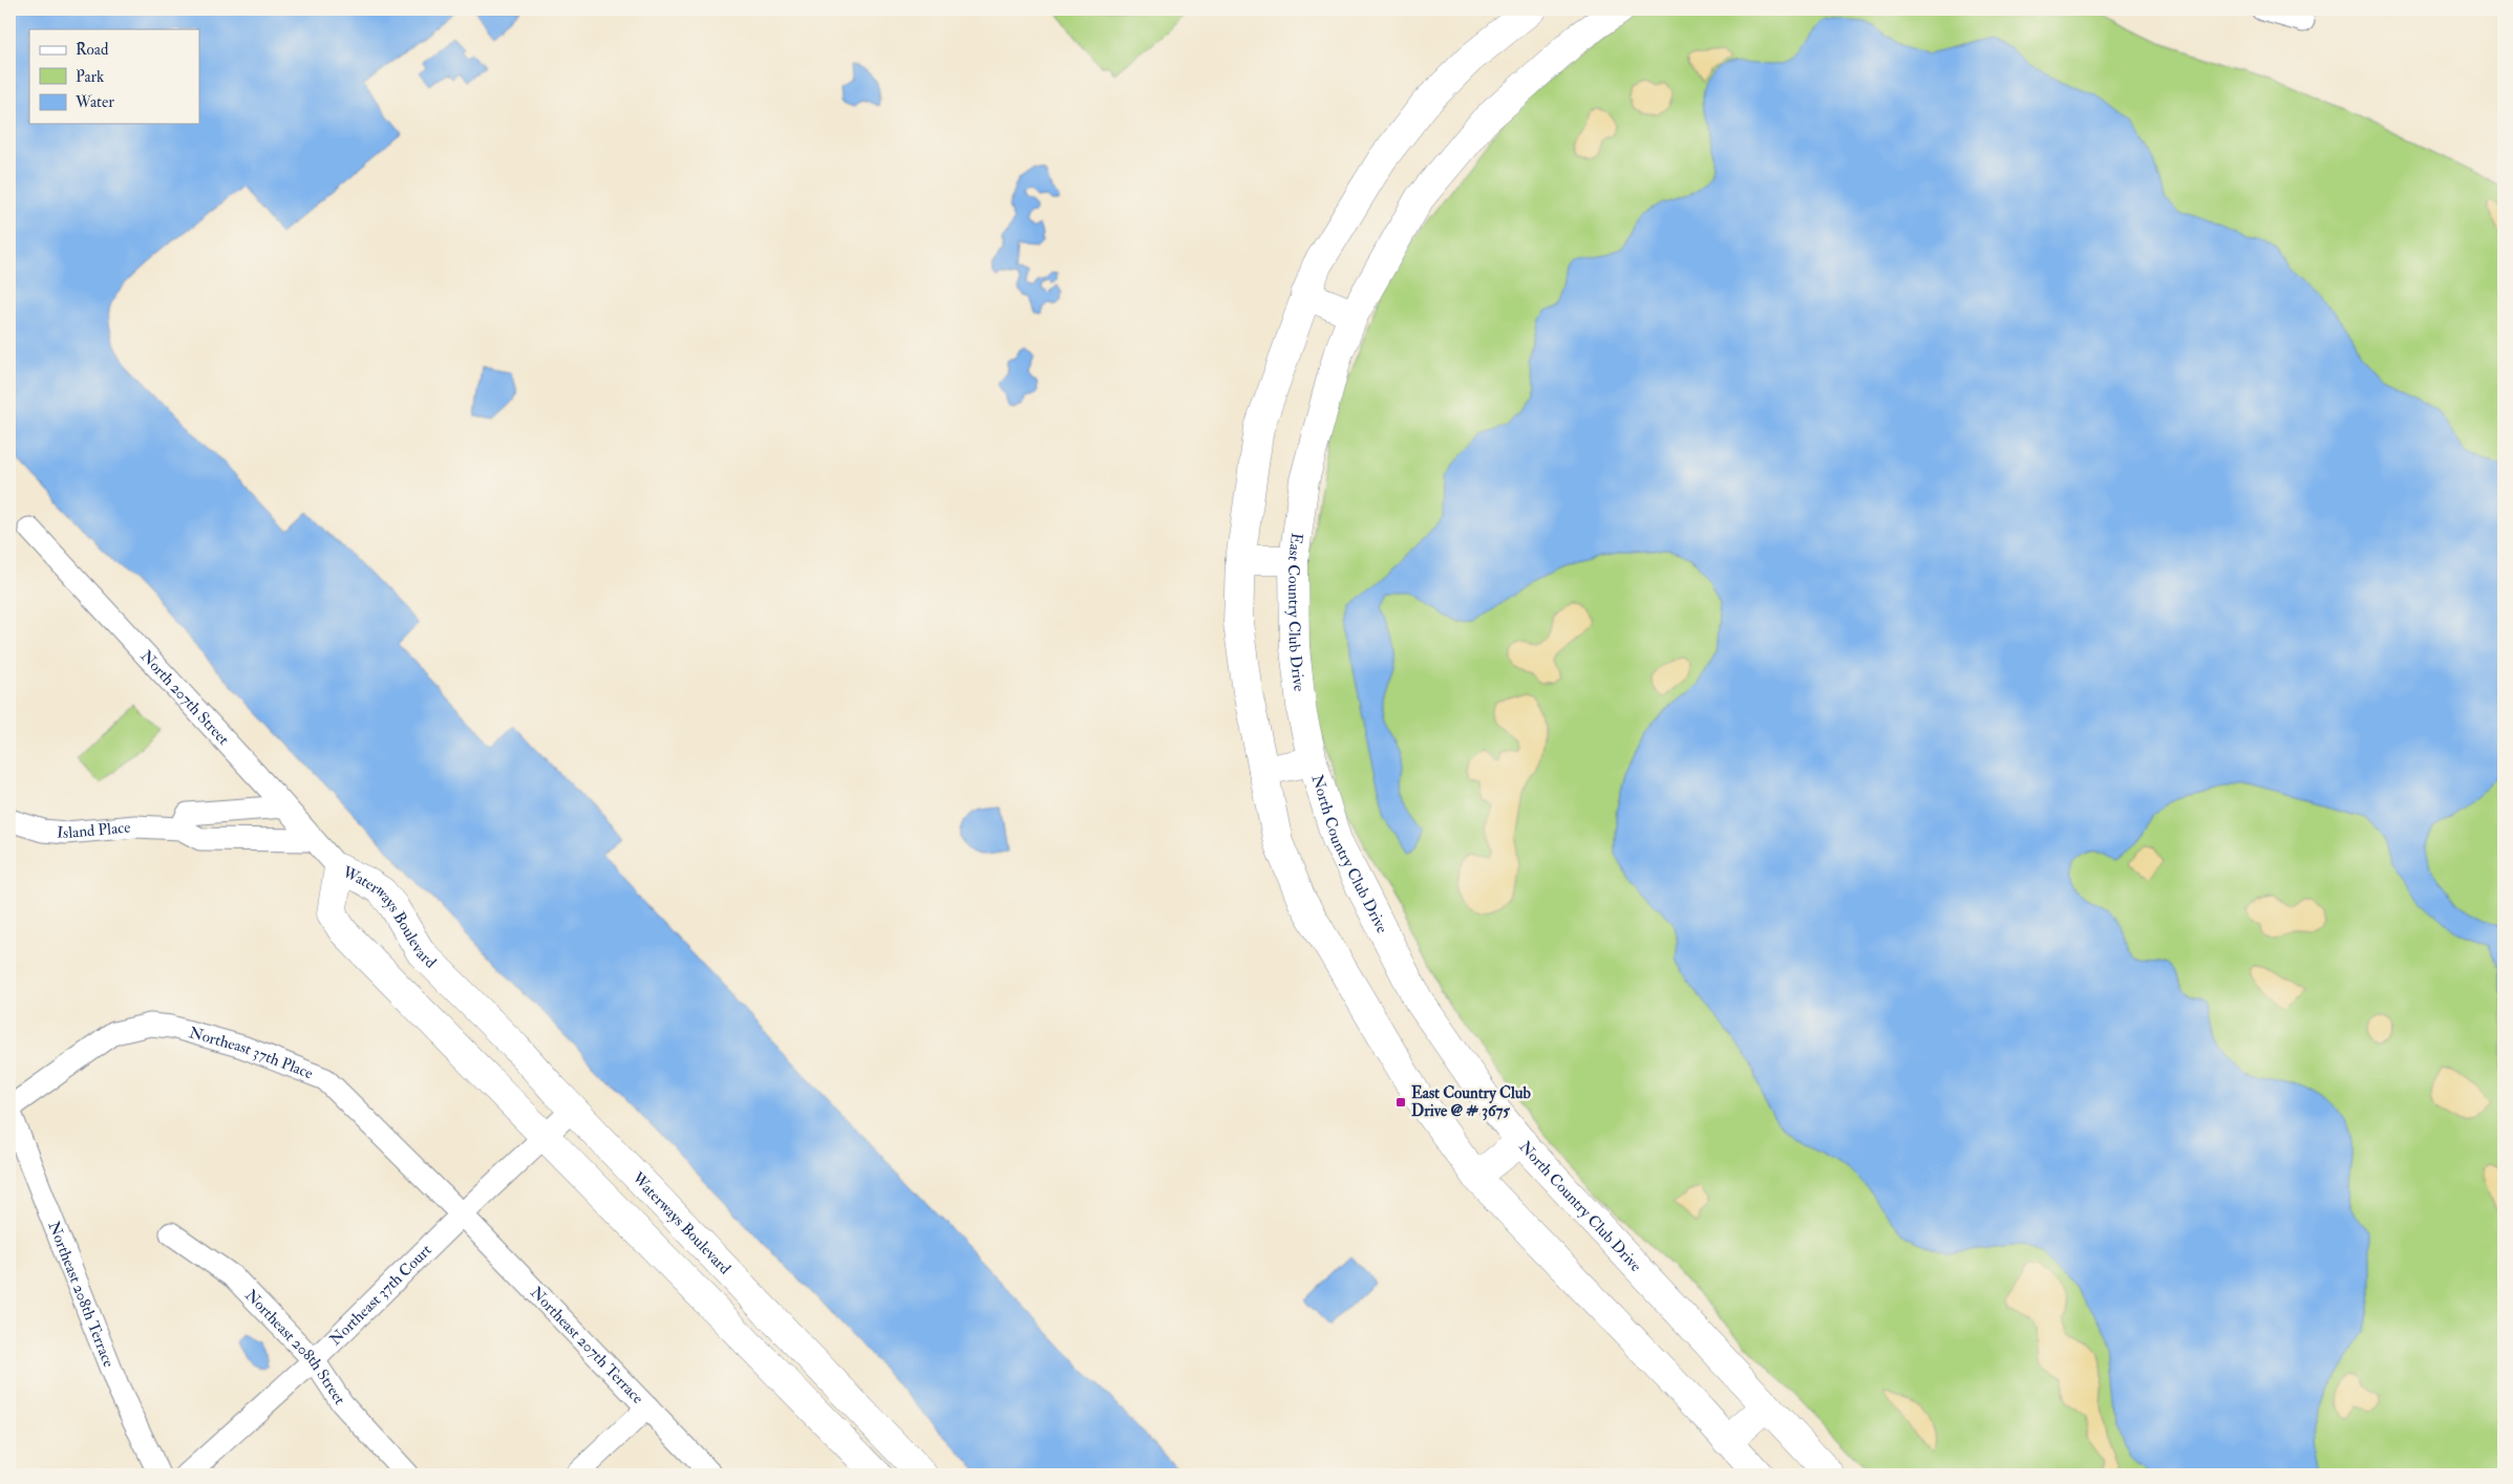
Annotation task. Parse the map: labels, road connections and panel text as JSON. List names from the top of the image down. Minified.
{"streets":{"street":["East Country Club Drive","North 207th Street","Island Place","North Country Club Drive","Waterways Boulevard","Northeast 37th Place","Northeast 208th Terrace","Northeast 37th Court","Northeast 207th Terrace","Northeast 208th Street"]},"crossings":[["East Country Club Drive","North Country Club Drive"],["North 207th Street","Island Place"],["North 207th Street","Waterways Boulevard"],["Waterways Boulevard","Northeast 37th Court"],["Northeast 37th Place","Northeast 208th Terrace"],["Northeast 37th Place","Northeast 37th Court"],["Northeast 37th Place","Northeast 207th Terrace"],["Northeast 37th Court","Northeast 207th Terrace"],["Northeast 37th Court","Northeast 208th Street"]],"places":{"transit":["East Country Club Drive @ # 3675"]},"legend":["Road","Park","Water"]}
